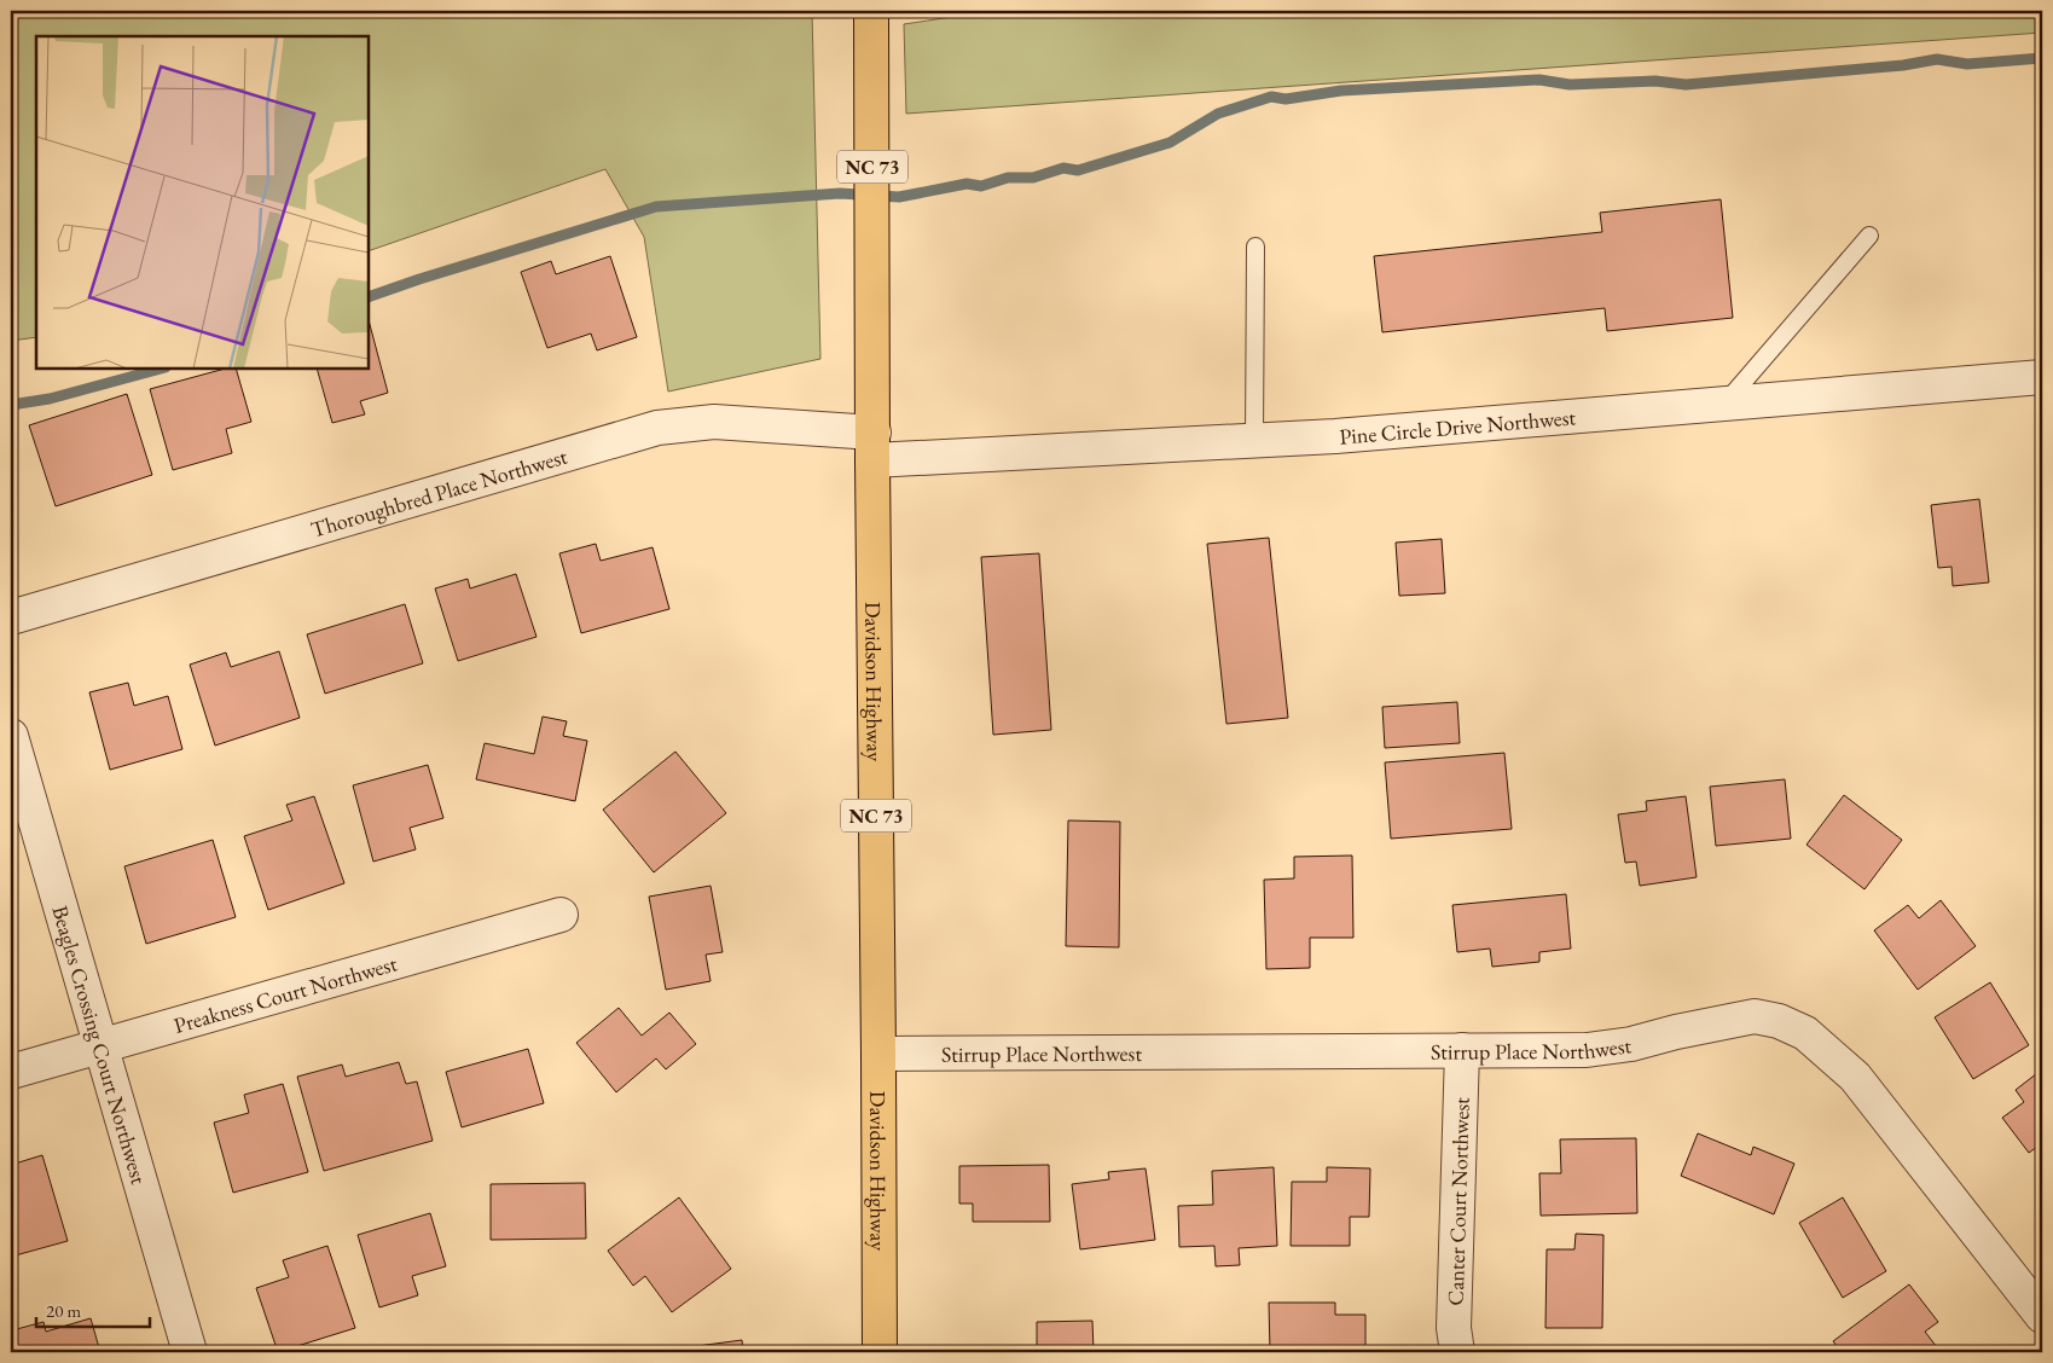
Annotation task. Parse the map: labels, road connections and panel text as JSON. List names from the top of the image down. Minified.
{"streets":{"main road":["NC 73","Davidson Highway"],"street":["Pine Circle Drive Northwest","Thoroughbred Place Northwest","Preakness Court Northwest","Beagles Crossing Court Northwest","Stirrup Place Northwest","Canter Court Northwest"]},"crossings":[["Pine Circle Drive Northwest","Thoroughbred Place Northwest"],["Pine Circle Drive Northwest","Davidson Highway"],["Thoroughbred Place Northwest","Davidson Highway"],["Davidson Highway","Stirrup Place Northwest"],["Preakness Court Northwest","Beagles Crossing Court Northwest"],["Stirrup Place Northwest","Canter Court Northwest"]],"scale_bar":"20 m"}
